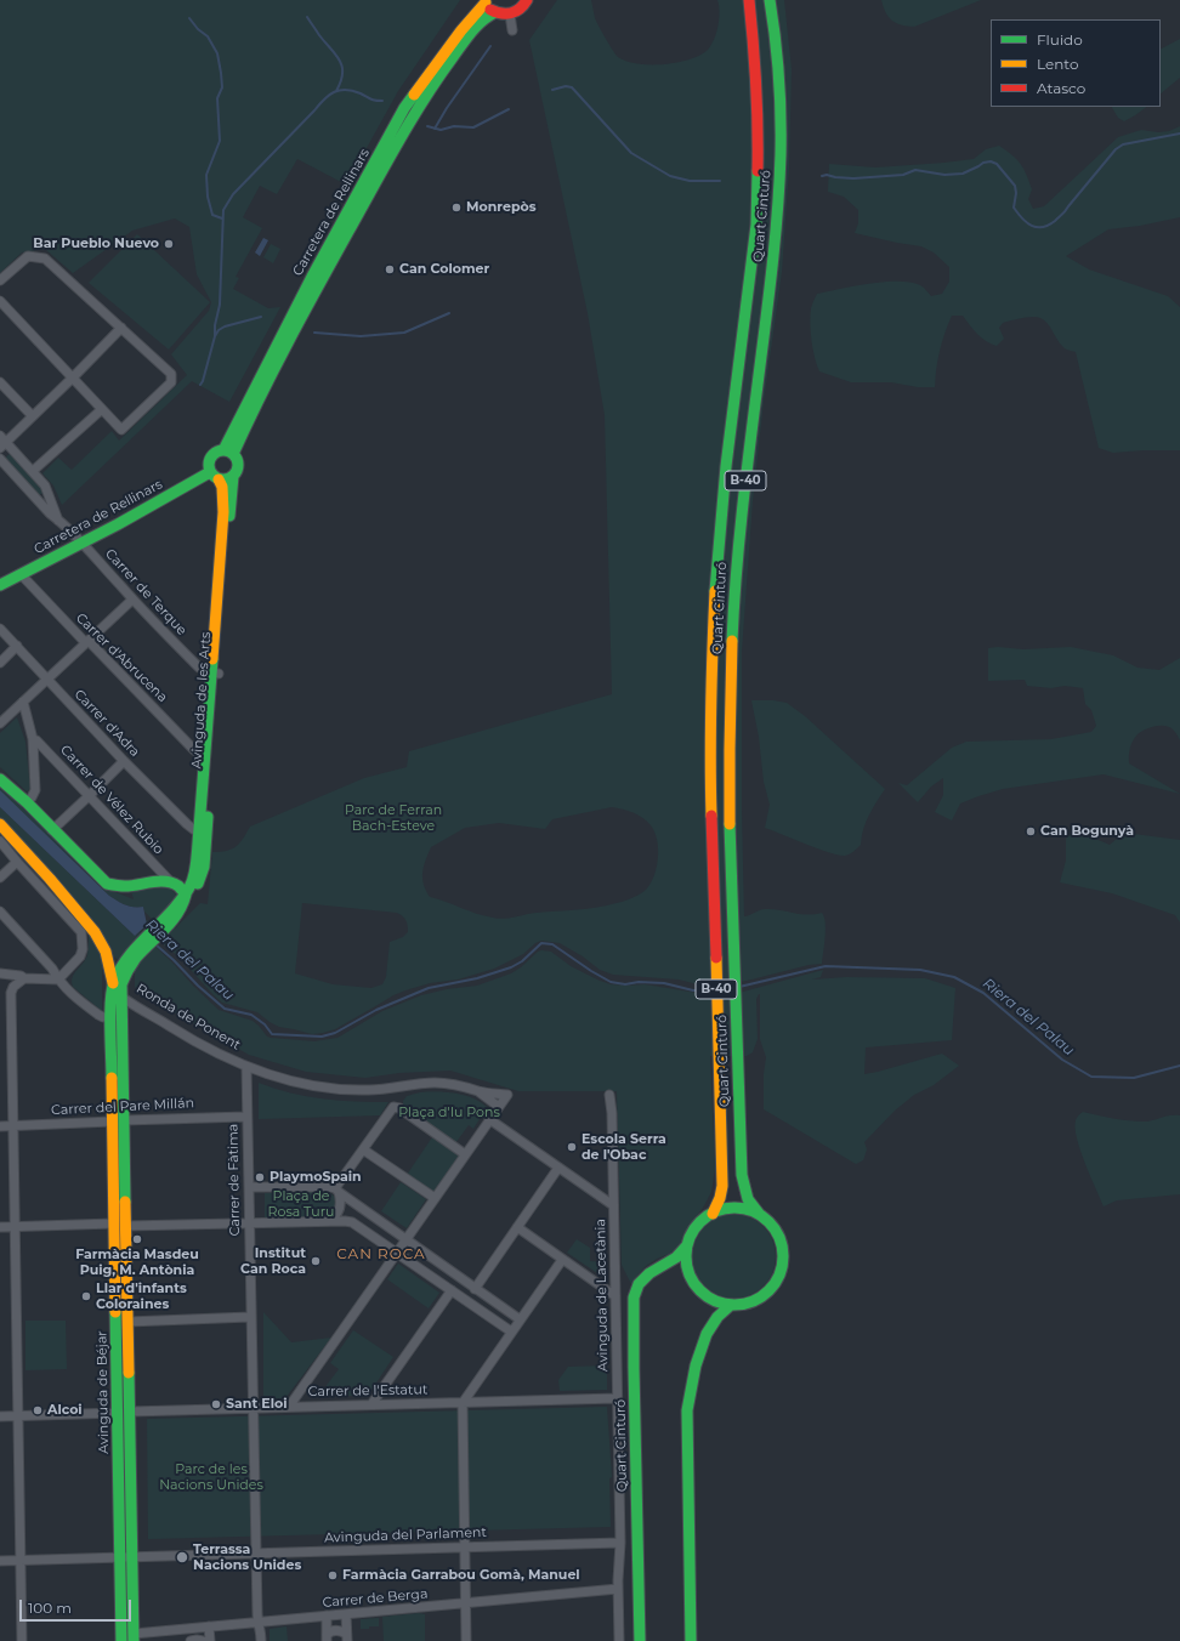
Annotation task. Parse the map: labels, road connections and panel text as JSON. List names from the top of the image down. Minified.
{"streets":{"main road":["Carretera de Rellinars","Quart Cinturó","B-40","Avinguda de les Arts","Ronda de Ponent","Avinguda de Béjar"],"street":["Carrer de Terque","Carrer d'Abrucena","Carrer d'Adra","Carrer de Vélez Rubio","Carrer del Pare Millán","Carrer de Fàtima","Avinguda de Lacetània","Carrer de l'Estatut","Avinguda del Parlament","Carrer de Berga"]},"crossings":[["Carretera de Rellinars","Carrer de Terque"],["Carretera de Rellinars","Carrer d'Abrucena"],["Carretera de Rellinars","Avinguda de les Arts"],["Carrer de Terque","Avinguda de les Arts"],["Carrer d'Abrucena","Avinguda de les Arts"],["Avinguda de les Arts","Carrer d'Adra"],["Avinguda de les Arts","Carrer de Vélez Rubio"],["Ronda de Ponent","Carrer de Fàtima"],["Ronda de Ponent","Avinguda de Béjar"],["Carrer del Pare Millán","Carrer de Fàtima"],["Carrer del Pare Millán","Avinguda de Béjar"],["Carrer de Fàtima","Carrer de l'Estatut"],["Carrer de Fàtima","Avinguda del Parlament"],["Carrer de Fàtima","Carrer de Berga"],["Avinguda de Lacetània","Carrer de l'Estatut"],["Avinguda de Lacetània","Avinguda del Parlament"],["Avinguda de Lacetània","Carrer de Berga"],["Carrer de l'Estatut","Avinguda de Béjar"],["Avinguda de Béjar","Avinguda del Parlament"],["Avinguda de Béjar","Carrer de Berga"]],"districts":["CAN ROCA"],"water":["Riera del Palau"],"parks":["Parc de Ferran Bach-Esteve","Plaça d'Iu Pons","Plaça de Rosa Turu","Parc de les Nacions Unides"],"places":["Monrepòs","Bar Pueblo Nuevo","Can Colomer","Can Bogunyà","Escola Serra de l'Obac","PlaymoSpain","Farmàcia Masdeu Puig, M. Antònia","Institut Can Roca","Llar d'infants Coloraines","Sant Eloi","Alcoi","Terrassa Nacions Unides","Farmàcia Garrabou Gomà, Manuel"],"legend":["Fluido","Lento","Atasco"],"scale_bar":"100 m"}
